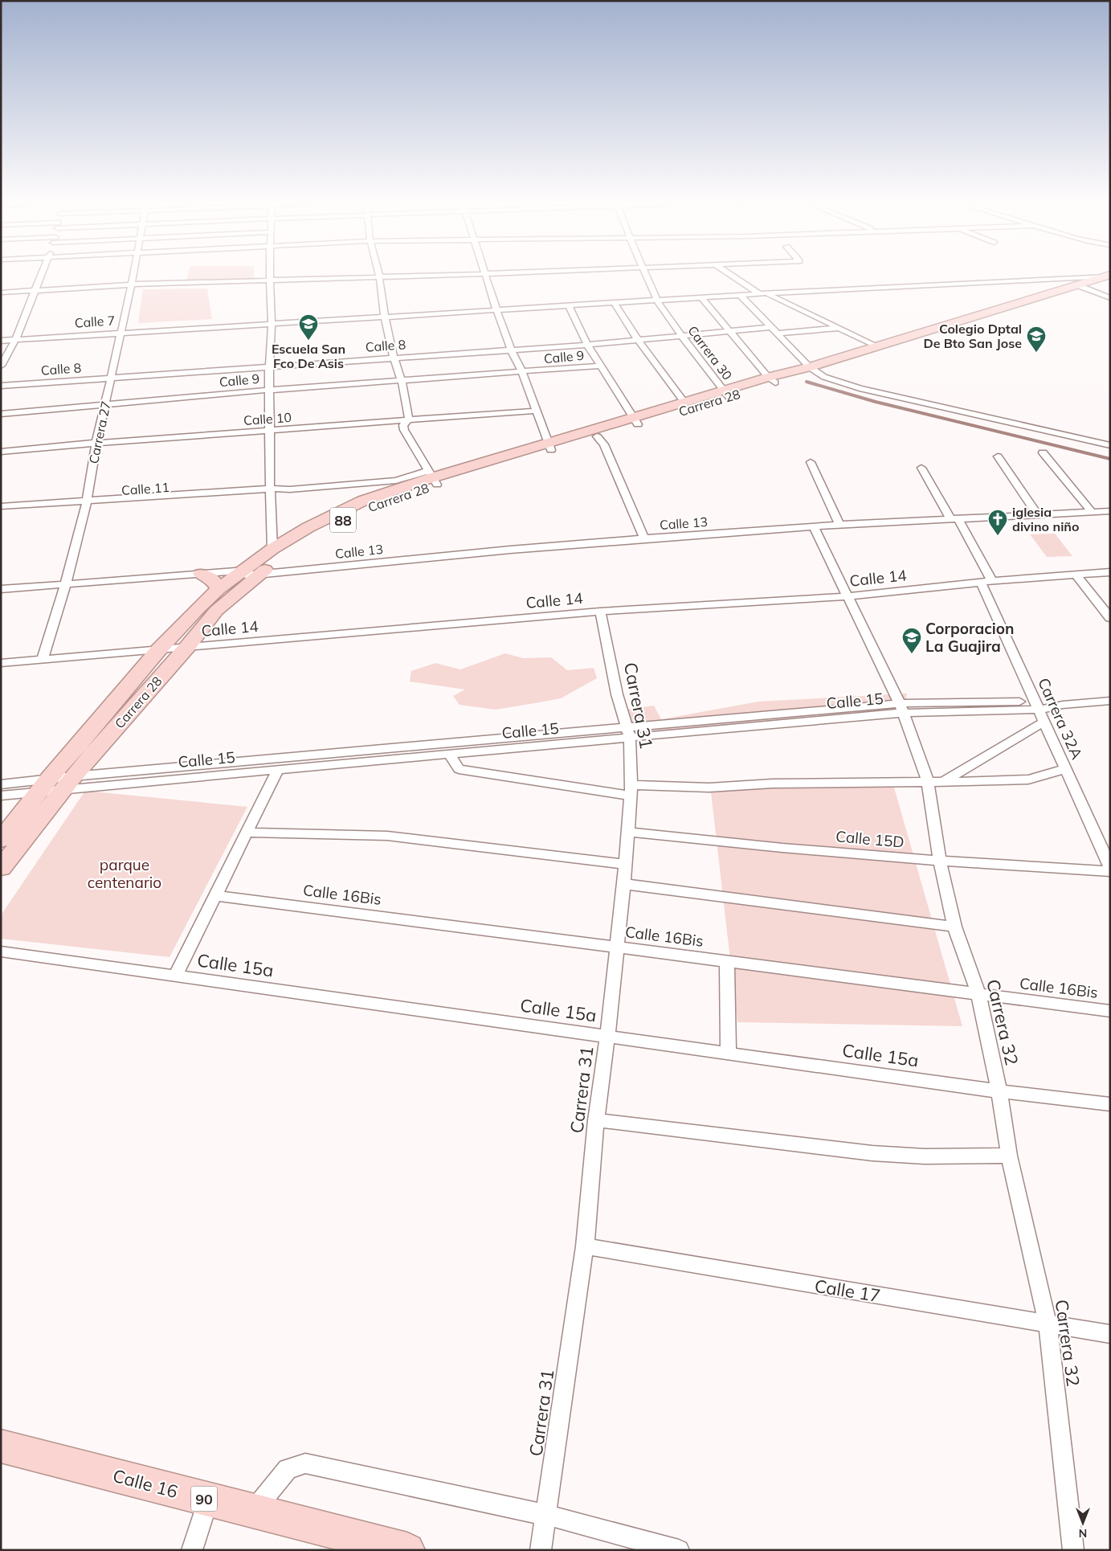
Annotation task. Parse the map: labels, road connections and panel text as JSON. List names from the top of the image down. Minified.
{"streets":{"highway":["Carrera 28","88","Calle 16","90"],"street":["Calle 7","Calle 8","Carrera 30","Calle 9","Calle 10","Carrera 27","Calle 11","Calle 13","Calle 14","Calle 15","Carrera 31","Carrera 32A","Calle 15D","Calle 16Bis","Calle 15a","Carrera 32","Calle 17"]},"crossings":[["Calle 7","Carrera 30"],["Calle 7","Carrera 27"],["Calle 8","Carrera 30"],["Calle 8","Carrera 27"],["Carrera 30","Carrera 28"],["Calle 9","Carrera 27"],["Carrera 28","Calle 11"],["Carrera 28","Calle 13"],["Carrera 28","Calle 14"],["Carrera 28","Calle 15"],["Calle 10","Carrera 27"],["Carrera 27","Calle 11"],["Carrera 27","Calle 13"],["Carrera 27","Calle 14"],["Calle 13","Carrera 32A"],["Calle 13","Carrera 32"],["Calle 14","Carrera 31"],["Calle 14","Carrera 32A"],["Calle 14","Carrera 32"],["Calle 15","Carrera 31"],["Calle 15","Carrera 32A"],["Calle 15","Carrera 32"],["Carrera 31","Calle 15D"],["Carrera 31","Calle 16Bis"],["Carrera 31","Calle 15a"],["Carrera 31","Calle 17"],["Calle 15D","Carrera 32"],["Calle 16Bis","Carrera 32"],["Calle 15a","Carrera 32"],["Carrera 32","Calle 17"]],"parks":["parque centenario"],"places":{"school or university":["Escuela San Fco De Asis","Colegio Dptal De Bto San Jose","Corporacion La Guajira"],"church":["iglesia divino niño"]},"north":"bottom"}
